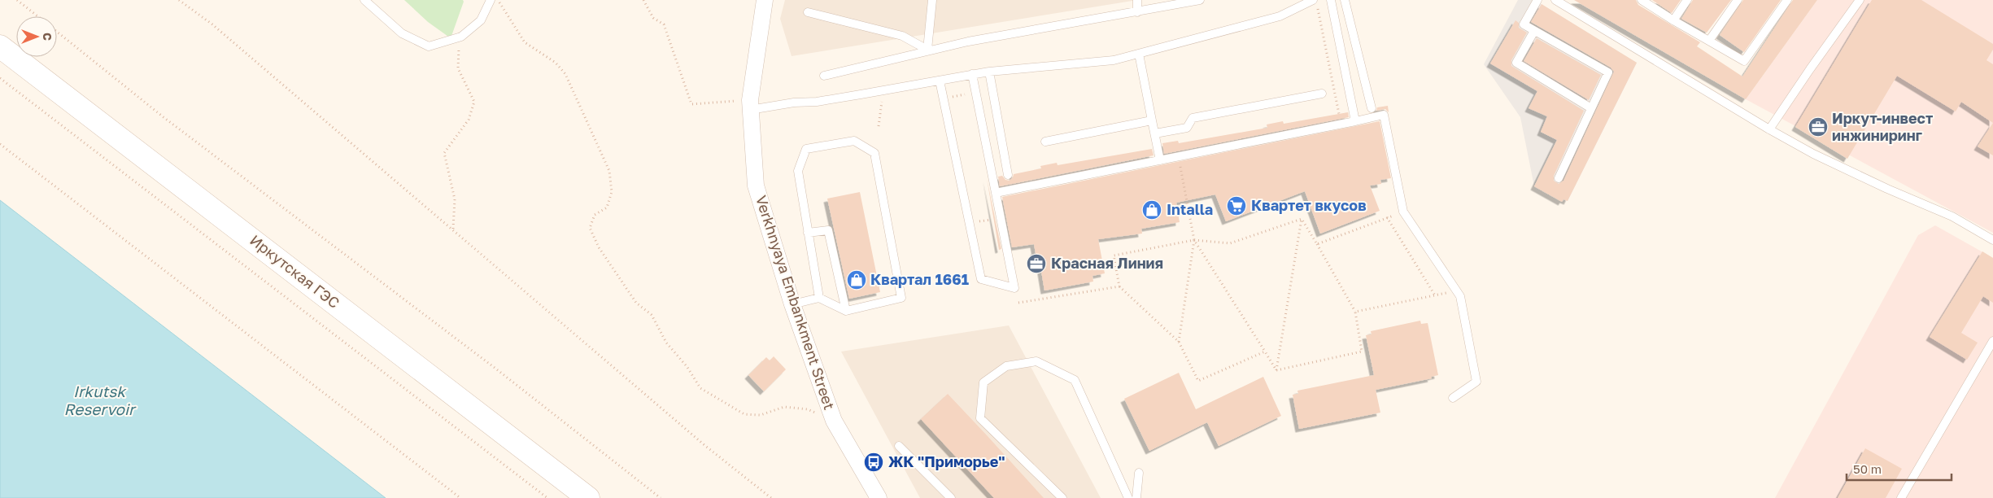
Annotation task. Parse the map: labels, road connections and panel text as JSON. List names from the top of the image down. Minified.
{"streets":{"main road":["Иркутская ГЭС"],"street":["Verkhnyaya Embankment Street"]},"water":["Irkutsk Reservoir"],"places":{"office":["Иркут-инвест инжиниринг","Красная Линия"],"supermarket":["Квартет вкусов"],"shop":["Intalla","Квартал 1661"],"bus stop":["ЖК \"Приморье\""]},"scale_bar":"50 m","north":"right"}
